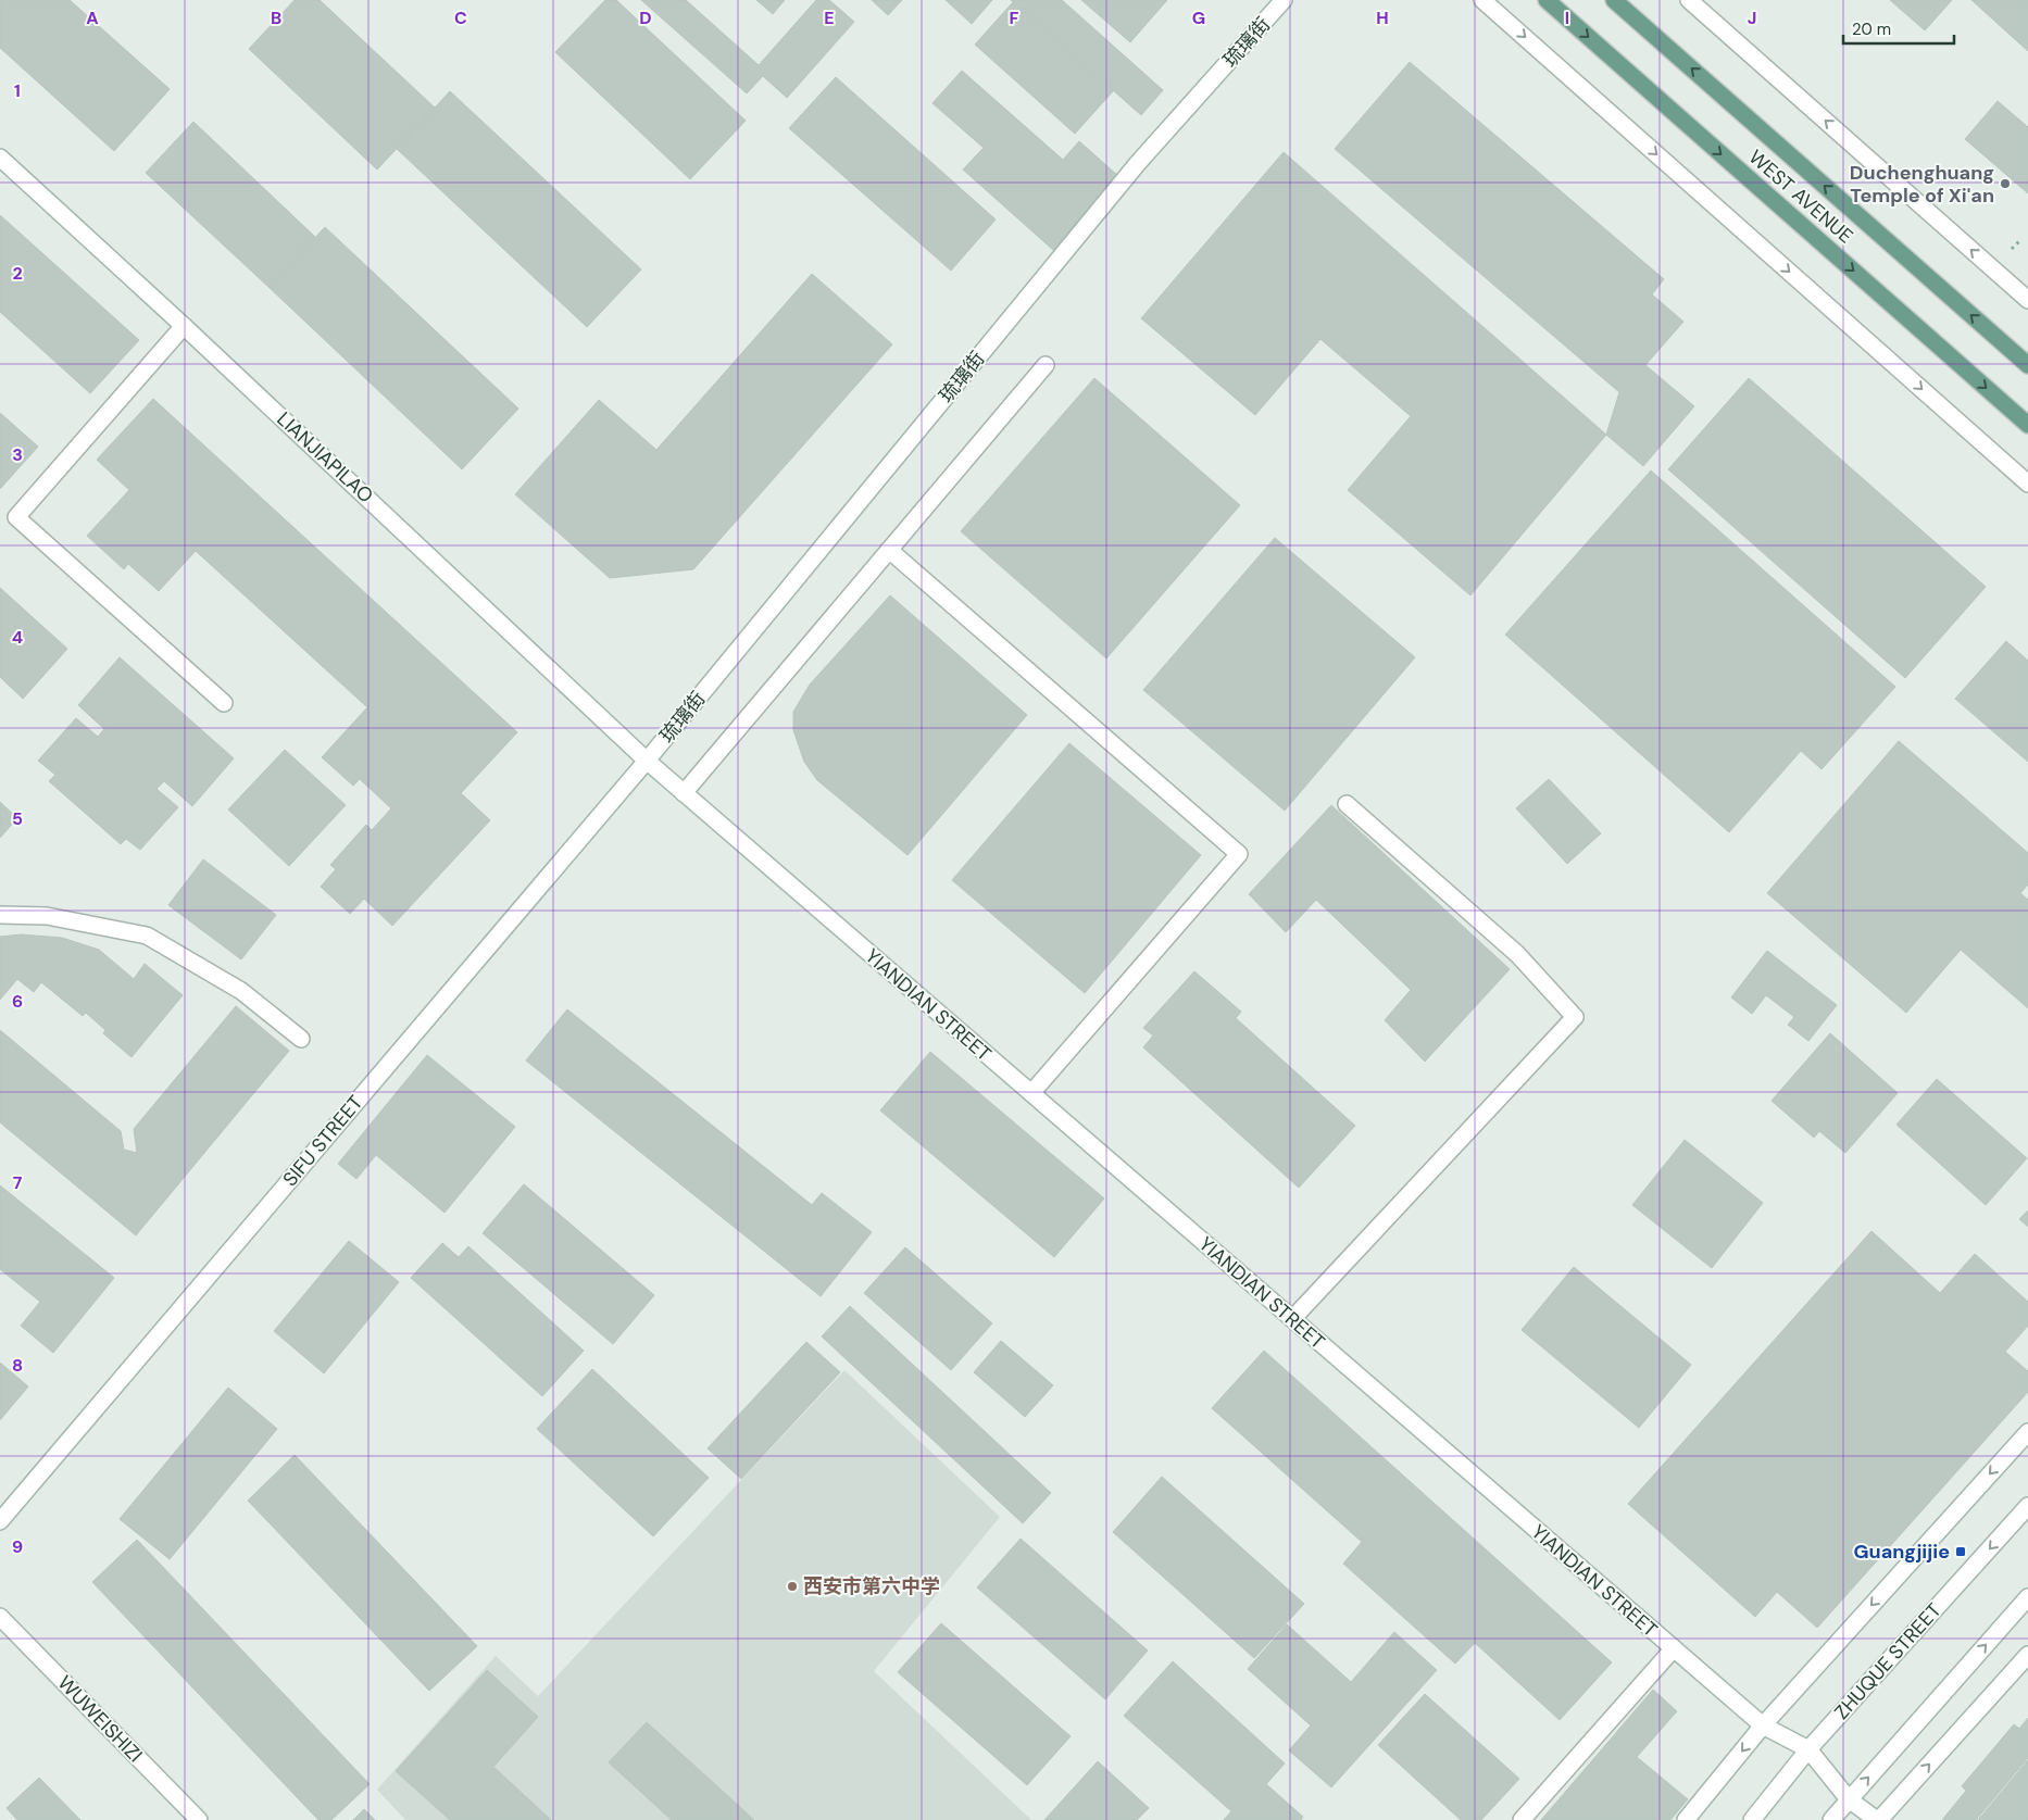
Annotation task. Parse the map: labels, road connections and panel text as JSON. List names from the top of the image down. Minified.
{"streets":{"main road":["WEST AVENUE"],"street":["琉璃街","LIANJIAPILAO","YIANDIAN STREET","SIFU STREET","ZHUQUE STREET","WUWEISHIZI"]},"crossings":[["琉璃街","LIANJIAPILAO"],["琉璃街","YIANDIAN STREET"],["琉璃街","SIFU STREET"],["LIANJIAPILAO","YIANDIAN STREET"],["LIANJIAPILAO","SIFU STREET"],["YIANDIAN STREET","SIFU STREET"],["YIANDIAN STREET","ZHUQUE STREET"]],"places":{"other":["Duchenghuang Temple of Xi'an","西安市第六中学"],"transit":["Guangjijie"]},"scale_bar":"20 m","grid":{"columns":["A","B","C","D","E","F","G","H","I","J"],"rows":["1","2","3","4","5","6","7","8","9"]}}
